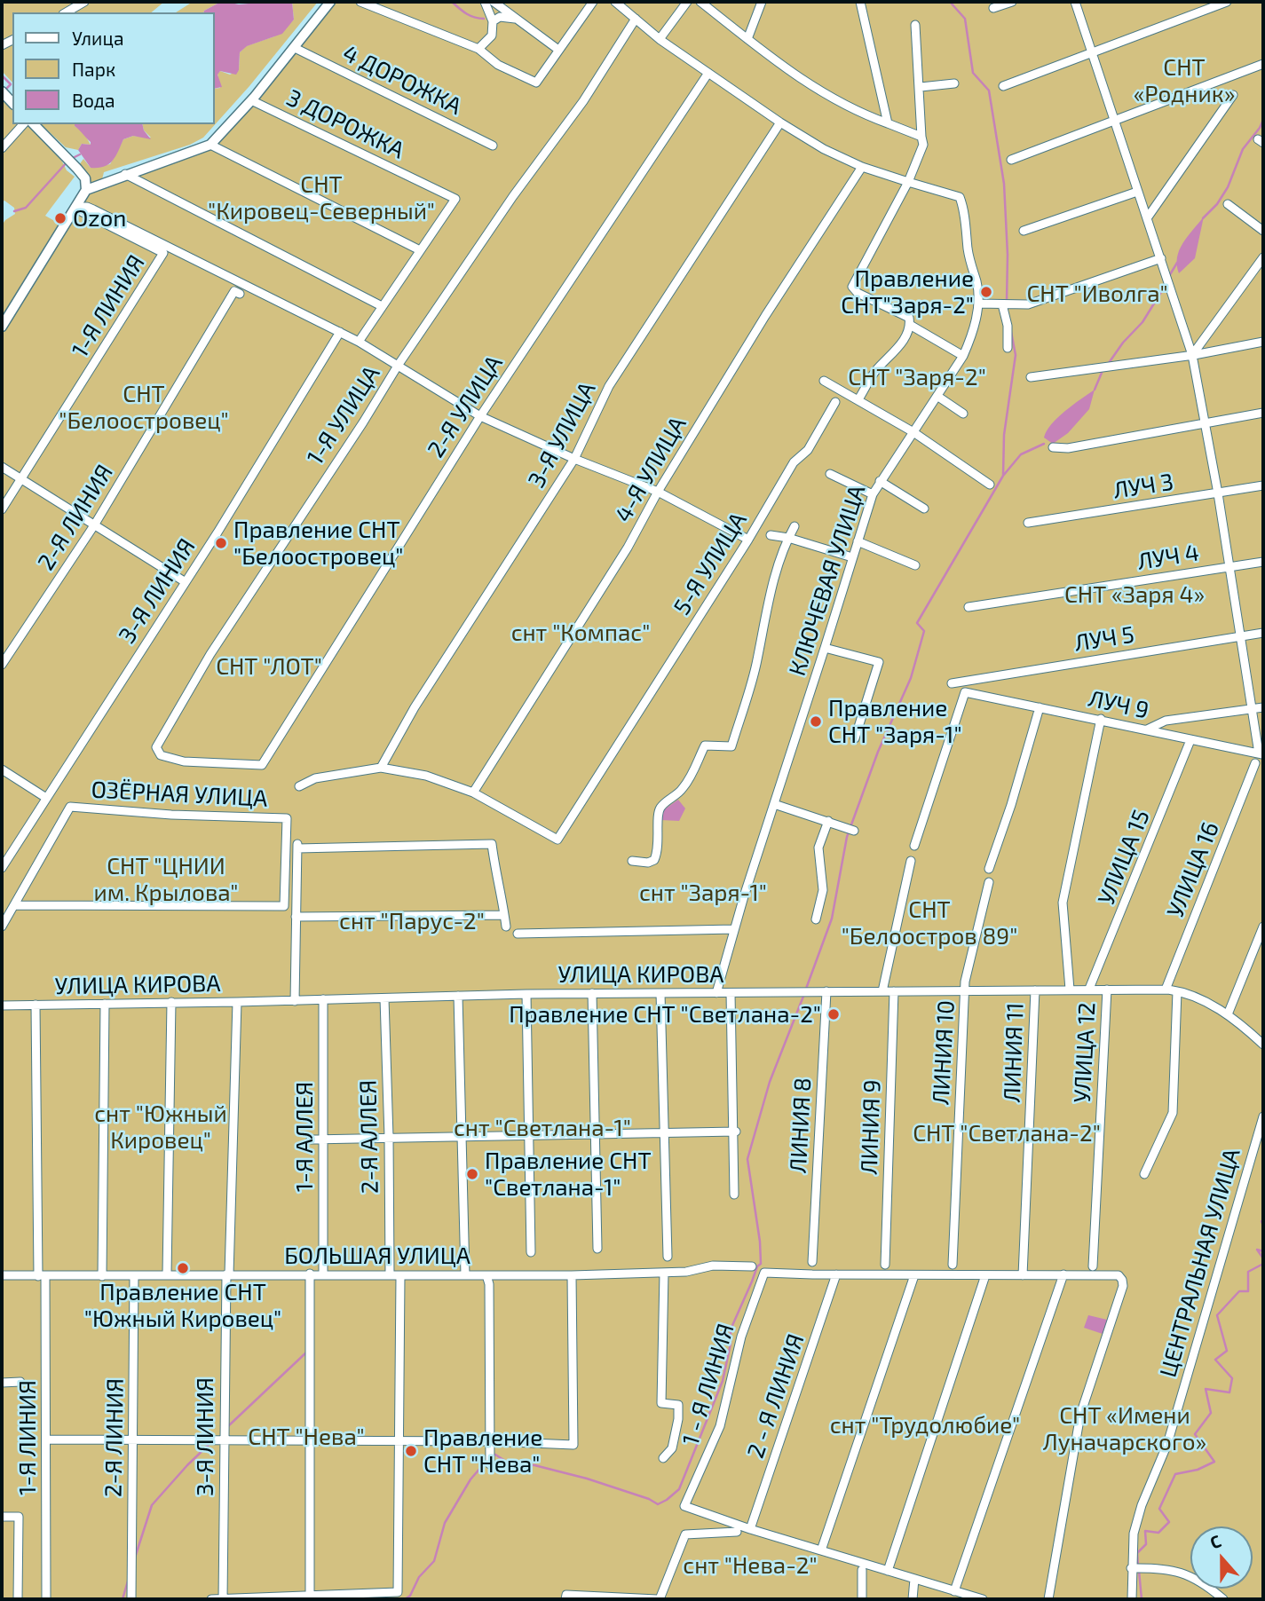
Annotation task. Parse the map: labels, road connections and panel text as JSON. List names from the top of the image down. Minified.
{"streets":{"street":["4 ДОРОЖКА","3 ДОРОЖКА","1-Я ЛИНИЯ","2-Я УЛИЦА","1-Я УЛИЦА","3-Я УЛИЦА","4-Я УЛИЦА","ЛУЧ 3","2-Я ЛИНИЯ","ЛУЧ 4","5-Я УЛИЦА","КЛЮЧЕВАЯ УЛИЦА","3-Я ЛИНИЯ","ЛУЧ 5","ЛУЧ 9","ОЗЁРНАЯ УЛИЦА","УЛИЦА 15","УЛИЦА 16","УЛИЦА КИРОВА","ЛИНИЯ 10","ЛИНИЯ 11","УЛИЦА 12","ЛИНИЯ 8","ЛИНИЯ 9","1-Я АЛЛЕЯ","2-Я АЛЛЕЯ","БОЛЬШАЯ УЛИЦА","ЦЕНТРАЛЬНАЯ УЛИЦА","1 - Я ЛИНИЯ","2 - Я ЛИНИЯ"]},"crossings":[["1-Я ЛИНИЯ","УЛИЦА КИРОВА"],["1-Я ЛИНИЯ","БОЛЬШАЯ УЛИЦА"],["2-Я УЛИЦА","1-Я УЛИЦА"],["4-Я УЛИЦА","5-Я УЛИЦА"],["2-Я ЛИНИЯ","БОЛЬШАЯ УЛИЦА"],["КЛЮЧЕВАЯ УЛИЦА","УЛИЦА КИРОВА"],["3-Я ЛИНИЯ","УЛИЦА КИРОВА"],["3-Я ЛИНИЯ","БОЛЬШАЯ УЛИЦА"],["ЛУЧ 9","УЛИЦА 15"],["УЛИЦА 15","УЛИЦА КИРОВА"],["УЛИЦА 16","УЛИЦА КИРОВА"],["УЛИЦА КИРОВА","ЛИНИЯ 10"],["УЛИЦА КИРОВА","ЛИНИЯ 11"],["УЛИЦА КИРОВА","УЛИЦА 12"],["УЛИЦА КИРОВА","ЛИНИЯ 8"],["УЛИЦА КИРОВА","ЛИНИЯ 9"],["УЛИЦА КИРОВА","1-Я АЛЛЕЯ"],["УЛИЦА КИРОВА","2-Я АЛЛЕЯ"],["1-Я АЛЛЕЯ","БОЛЬШАЯ УЛИЦА"],["2-Я АЛЛЕЯ","БОЛЬШАЯ УЛИЦА"],["1 - Я ЛИНИЯ","2 - Я ЛИНИЯ"]],"parks":["СНТ «Родник»","СНТ \"Кировец-Северный\"","СНТ \"Иволга\"","СНТ \"Заря-2\"","СНТ \"Белоостровец\"","СНТ «Заря 4»","снт \"Компас\"","СНТ \"ЛОТ\"","СНТ \"ЦНИИ им. Крылова\"","снт \"Заря-1\"","СНТ \"Белоостров 89\"","снт \"Парус-2\"","снт \"Южный Кировец\"","снт \"Светлана-1\"","СНТ \"Светлана-2\"","СНТ «Имени Луначарского»","снт \"Трудолюбие\"","СНТ \"Нева\"","снт \"Нева-2\""],"places":["Ozon","Правление СНТ\"Заря-2\"","Правление СНТ \"Белоостровец\"","Правление СНТ \"Заря-1\"","Правление СНТ \"Светлана-2\"","Правление СНТ \"Светлана-1\"","Правление СНТ \"Южный Кировец\"","Правление СНТ \"Нева\""],"legend":["Улица","Парк","Вода"],"north":"top"}
